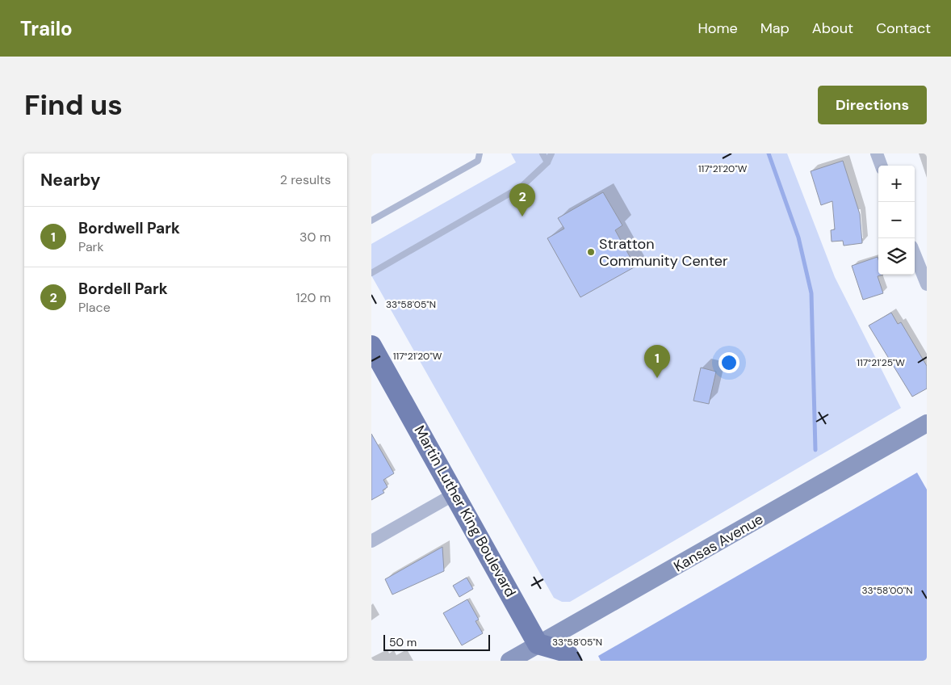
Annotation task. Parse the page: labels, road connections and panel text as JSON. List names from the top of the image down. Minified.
{"streets":{"main road":["Martin Luther King Boulevard"],"street":["Kansas Avenue"]},"crossings":[["Martin Luther King Boulevard","Kansas Avenue"]],"places":["Stratton Community Center"],"scale_bar":"50 m","page":{"header":"Trailo","nav":["Home","Map","About","Contact"],"buttons":"Directions","title":"Find us","heading":["Nearby","2 results"],"map_buttons":["+","−"],"pins":["2","1"],"list":[{"mark":"1","name":"Bordwell Park","note":"Park","value":"30 m"},{"mark":"2","name":"Bordell Park","note":"Place","value":"120 m"}],"scale":"50 m"},"coordinates":["117°21'20\"W","33°58'05\"N","117°21'25\"W","33°58'00\"N"]}
